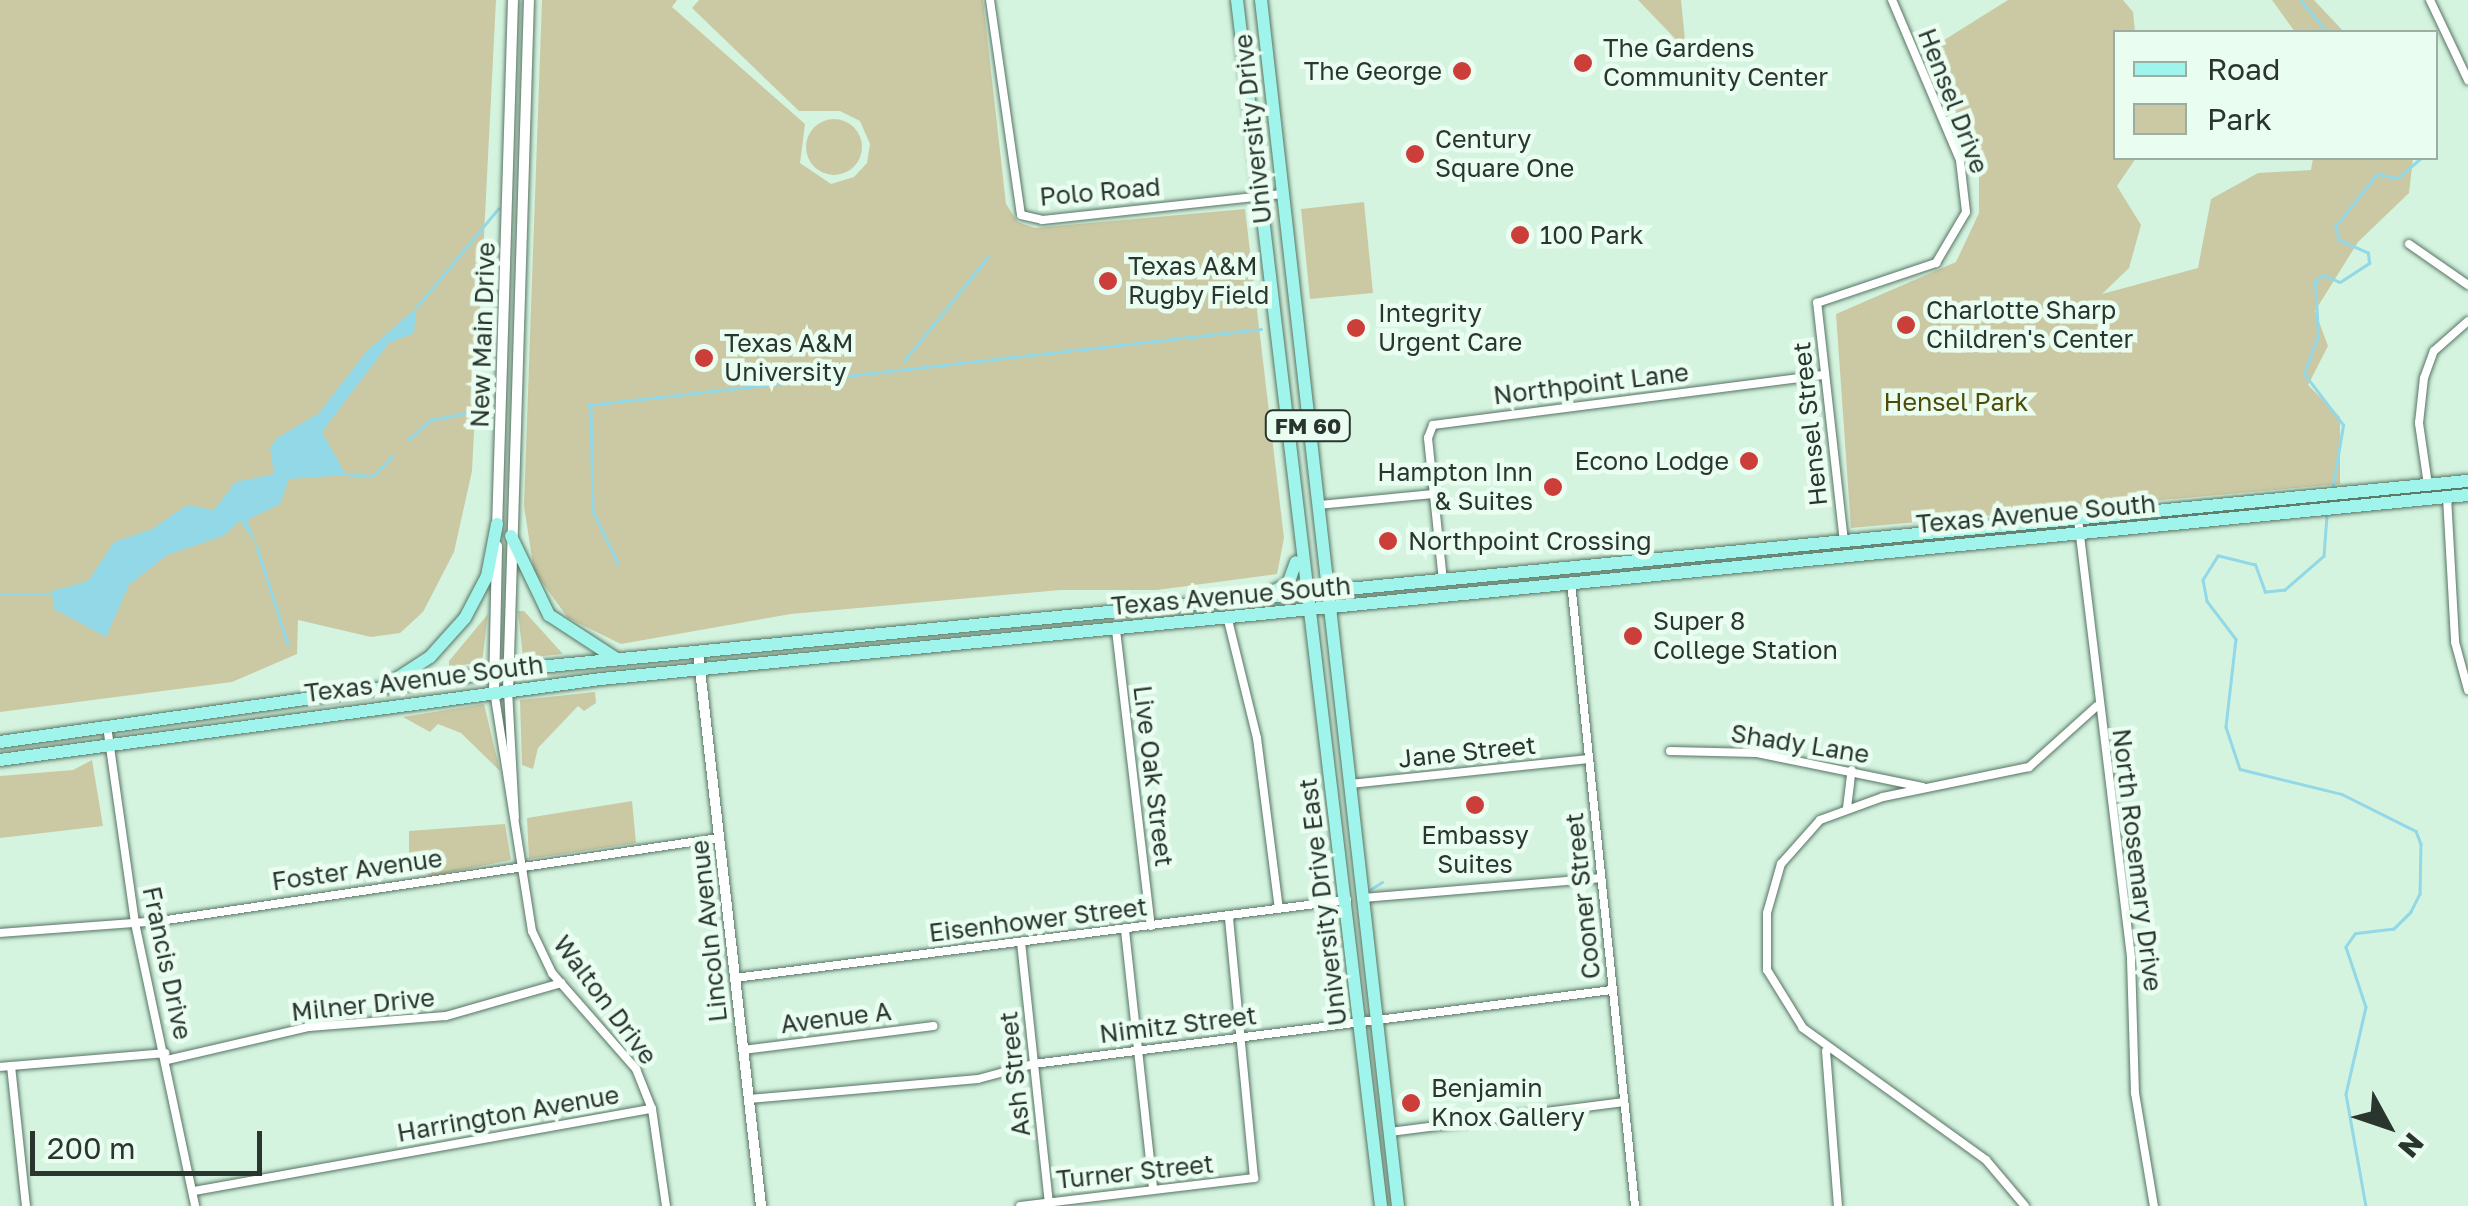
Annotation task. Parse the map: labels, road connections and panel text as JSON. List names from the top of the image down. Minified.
{"streets":{"main road":["University Drive","FM 60","Texas Avenue South","University Drive East"],"street":["Hensel Drive","Polo Road","New Main Drive","Northpoint Lane","Hensel Street","Shady Lane","Jane Street","Live Oak Street","North Rosemary Drive","Foster Avenue","Cooner Street","Eisenhower Street","Lincoln Avenue","Francis Drive","Walton Drive","Milner Drive","Avenue A","Nimitz Street","Ash Street","Harrington Avenue","Turner Street"]},"crossings":[["Hensel Drive","Hensel Street"],["University Drive","Polo Road"],["University Drive","Texas Avenue South"],["University Drive","University Drive East"],["New Main Drive","Texas Avenue South"],["Northpoint Lane","Hensel Street"],["Hensel Street","Texas Avenue South"],["Texas Avenue South","Live Oak Street"],["Texas Avenue South","North Rosemary Drive"],["Texas Avenue South","Cooner Street"],["Texas Avenue South","University Drive East"],["Texas Avenue South","Lincoln Avenue"],["Texas Avenue South","Francis Drive"],["Texas Avenue South","Walton Drive"],["Jane Street","Cooner Street"],["Jane Street","University Drive East"],["Live Oak Street","Eisenhower Street"],["Foster Avenue","Lincoln Avenue"],["Foster Avenue","Francis Drive"],["Foster Avenue","Walton Drive"],["Cooner Street","Nimitz Street"],["University Drive East","Eisenhower Street"],["University Drive East","Nimitz Street"],["Eisenhower Street","Lincoln Avenue"],["Eisenhower Street","Ash Street"],["Lincoln Avenue","Avenue A"],["Lincoln Avenue","Nimitz Street"],["Francis Drive","Milner Drive"],["Francis Drive","Harrington Avenue"],["Walton Drive","Milner Drive"],["Walton Drive","Harrington Avenue"],["Nimitz Street","Ash Street"],["Nimitz Street","Turner Street"],["Ash Street","Turner Street"]],"parks":["Hensel Park"],"places":["The Gardens Community Center","The George","Century Square One","100 Park","Texas A&M Rugby Field","Charlotte Sharp Children's Center","Integrity Urgent Care","Texas A&M University","Econo Lodge","Hampton Inn & Suites","Northpoint Crossing","Super 8 College Station","Embassy Suites","Benjamin Knox Gallery"],"legend":["Road","Park"],"scale_bar":"200 m","north":"bottom right"}
